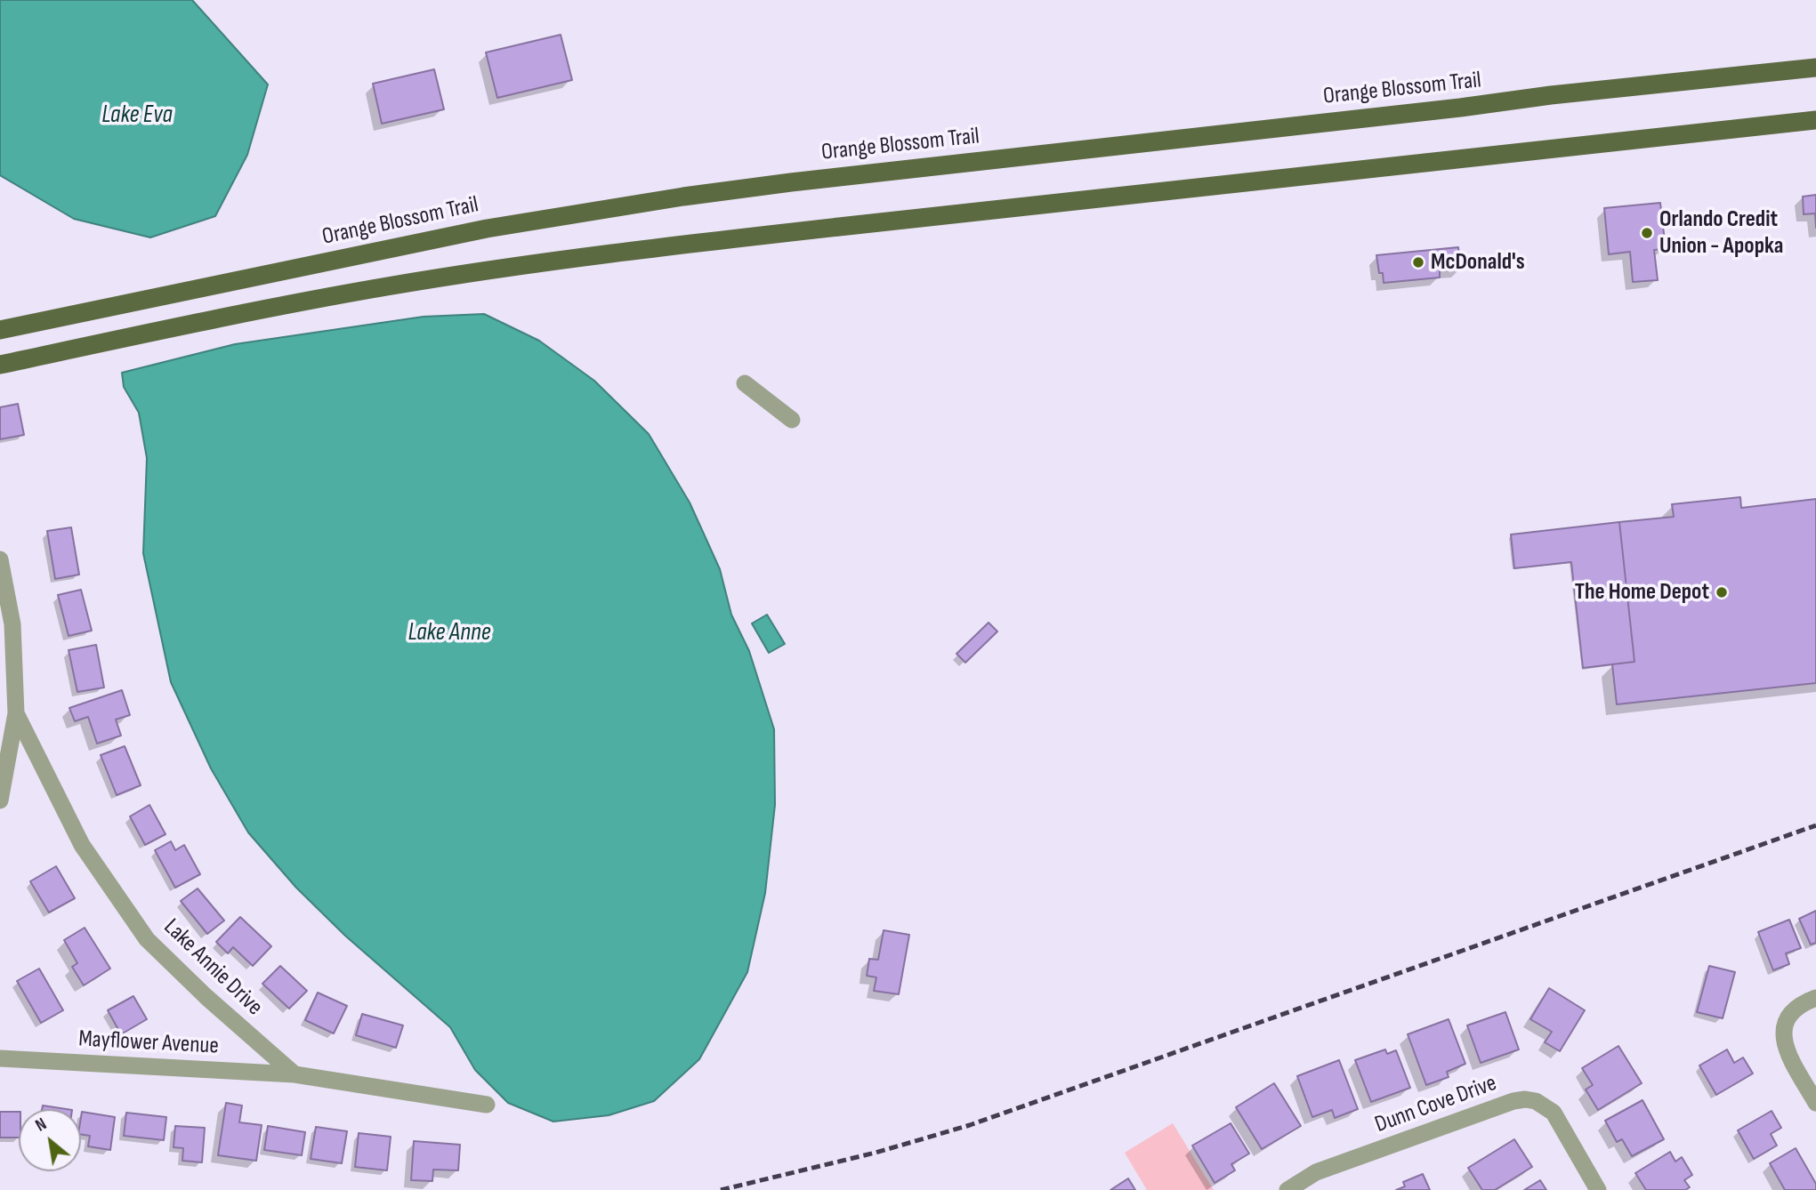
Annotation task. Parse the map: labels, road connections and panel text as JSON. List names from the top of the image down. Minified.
{"streets":{"main road":["Orange Blossom Trail"],"street":["Lake Annie Drive","Mayflower Avenue","Dunn Cove Drive"]},"crossings":[["Lake Annie Drive","Mayflower Avenue"]],"water":["Lake Eva","Lake Anne"],"places":["Orlando Credit Union - Apopka","McDonald's","The Home Depot"],"north":"top left"}
